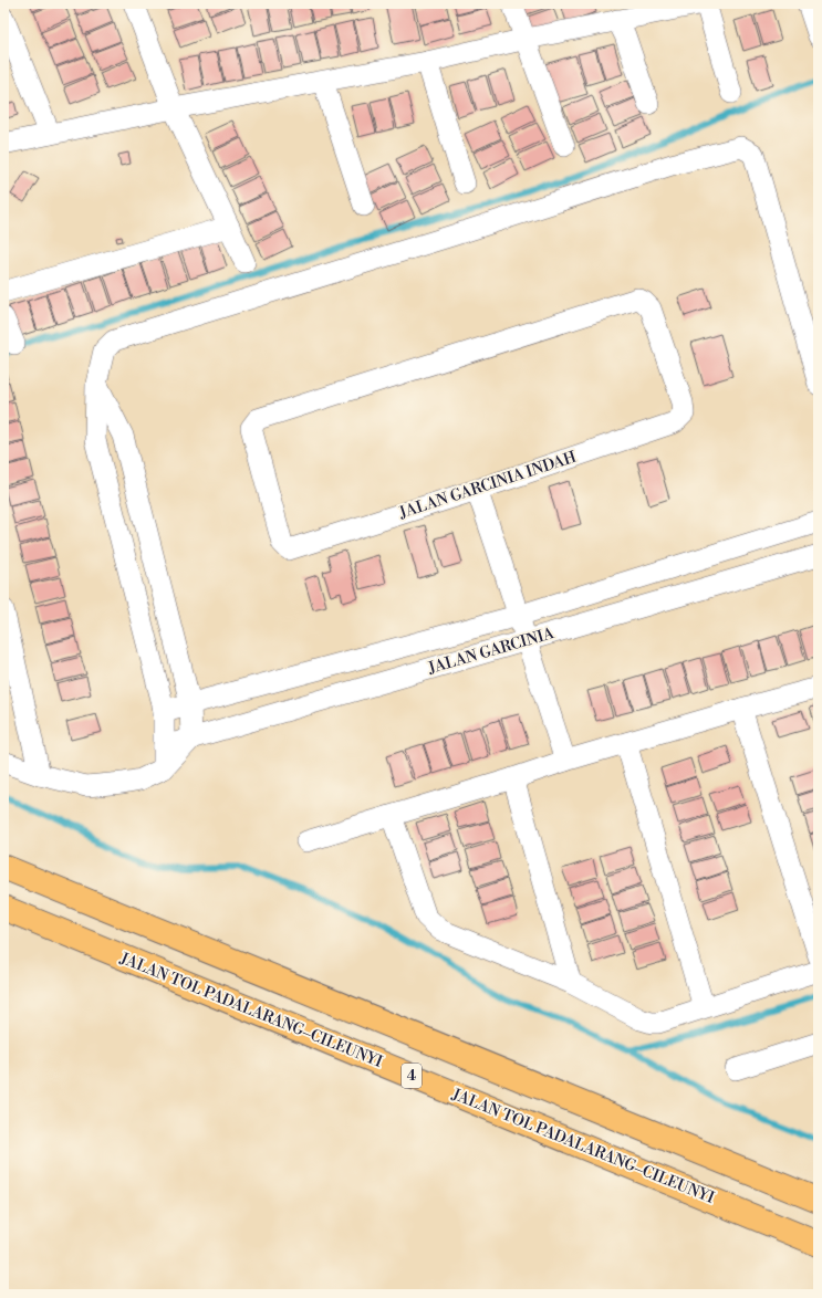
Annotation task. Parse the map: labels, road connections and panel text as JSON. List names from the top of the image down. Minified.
{"streets":{"highway":["JALAN TOL PADALARANG–CILEUNYI","4"],"street":["JALAN GARCINIA INDAH","JALAN GARCINIA"]}}
